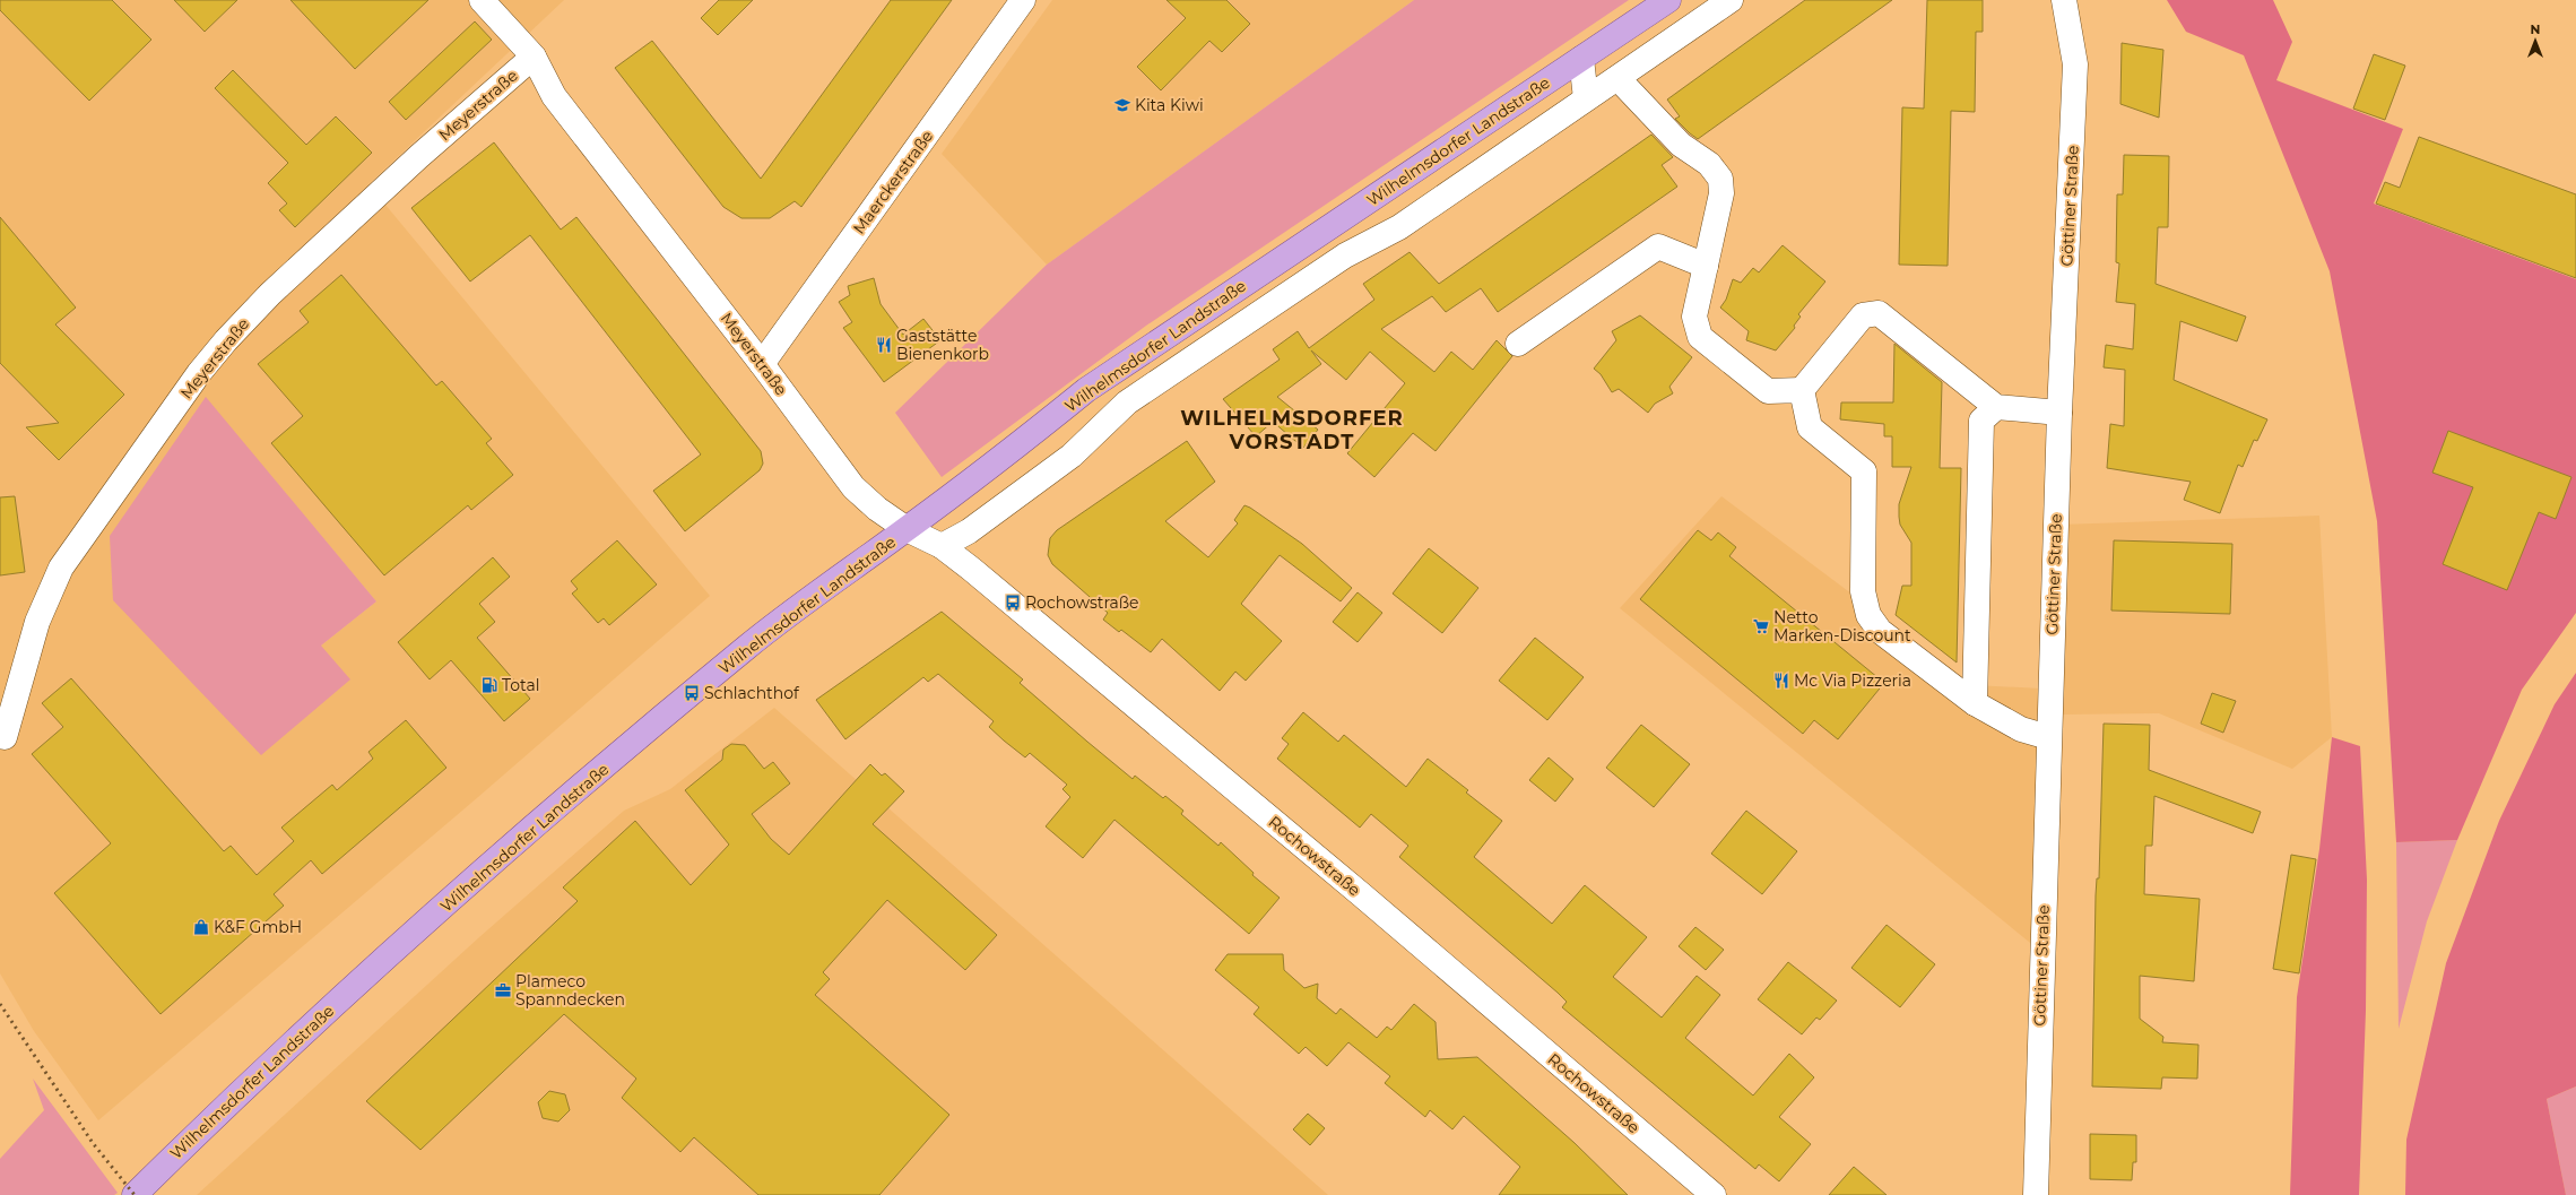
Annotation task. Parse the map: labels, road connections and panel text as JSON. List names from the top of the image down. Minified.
{"streets":{"main road":["Wilhelmsdorfer Landstraße"],"street":["Meyerstraße","Maerckerstraße","Göttiner Straße","Rochowstraße"]},"crossings":[["Meyerstraße","Wilhelmsdorfer Landstraße"],["Meyerstraße","Maerckerstraße"],["Meyerstraße","Rochowstraße"],["Wilhelmsdorfer Landstraße","Rochowstraße"]],"districts":["WILHELMSDORFER VORSTADT"],"places":{"school or university":["Kita Kiwi"],"restaurant":["Gaststätte Bienenkorb","Mc Via Pizzeria"],"bus stop":["Rochowstraße","Schlachthof"],"supermarket":["Netto Marken-Discount"],"fuel station":["Total"],"shop":["K&F GmbH"],"office":["Plameco Spanndecken"]},"north":"top"}
